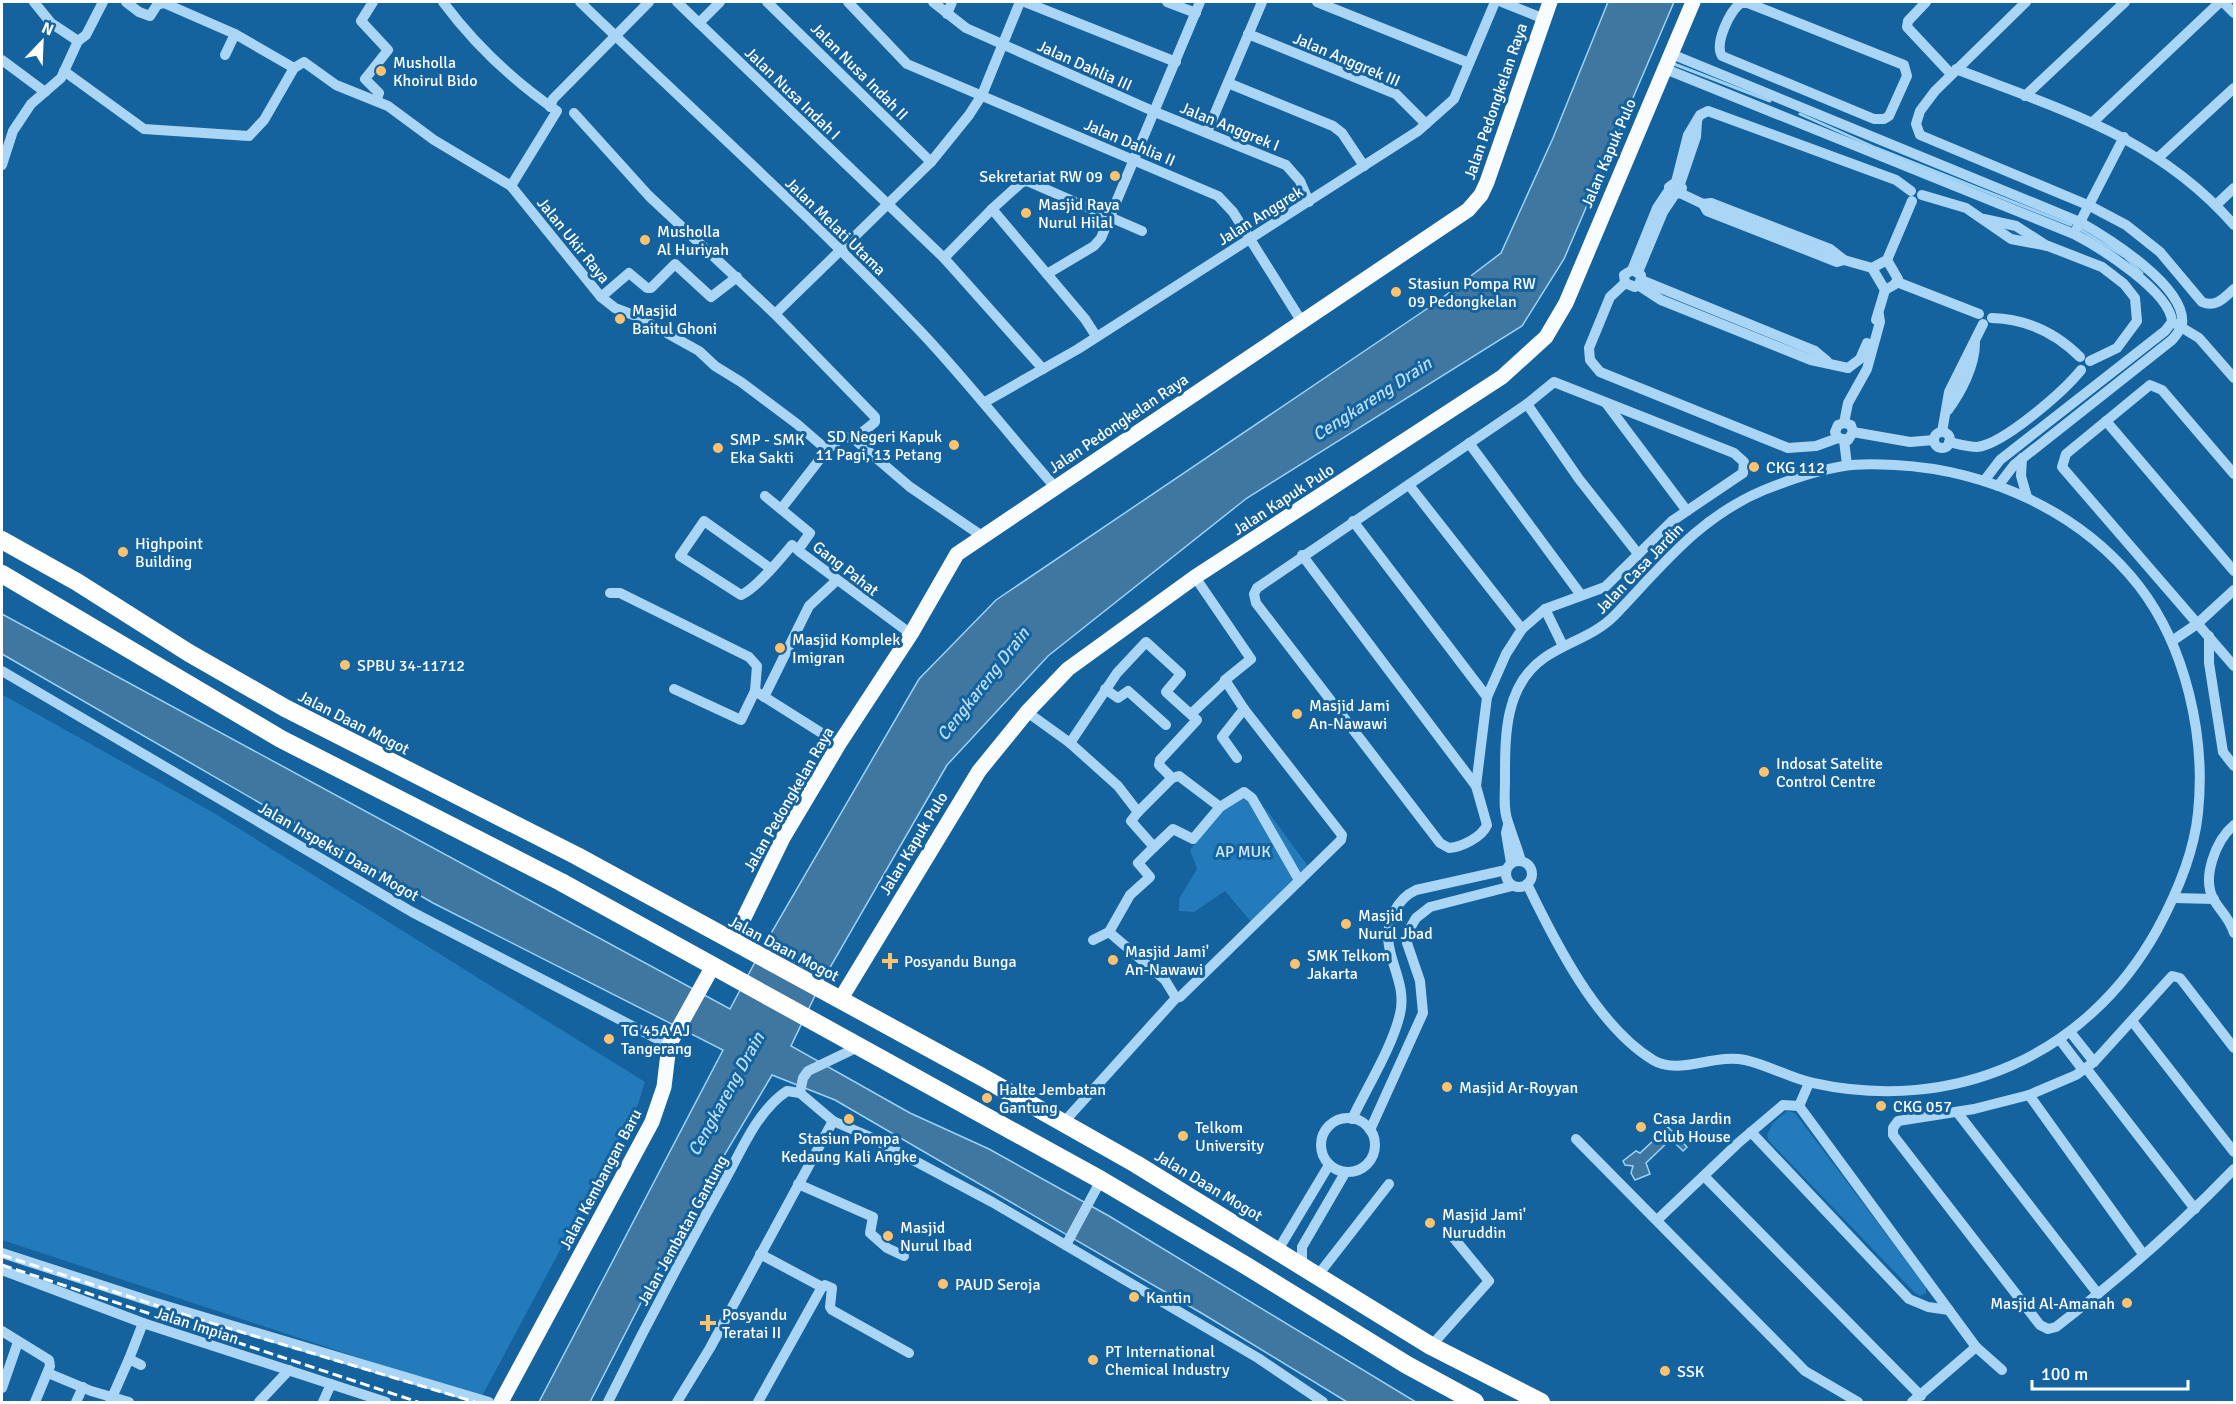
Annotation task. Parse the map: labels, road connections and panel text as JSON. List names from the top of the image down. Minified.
{"streets":{"highway":["Jalan Daan Mogot"],"main road":["Jalan Pedongkelan Raya","Jalan Kapuk Pulo","Jalan Kembangan Baru"],"street":["Jalan Anggrek III","Jalan Dahlia III","Jalan Nusa Indah II","Jalan Nusa Indah I","Jalan Anggrek I","Jalan Dahlia II","Jalan Anggrek","Jalan Melati Utama","Jalan Ukir Raya","Gang Pahat","Jalan Casa Jardin","Jalan Inspeksi Daan Mogot","Jalan Jembatan Gantung","Jalan Impian"]},"crossings":[["Jalan Anggrek III","Jalan Anggrek"],["Jalan Dahlia III","Jalan Anggrek I"],["Jalan Pedongkelan Raya","Jalan Dahlia II"],["Jalan Pedongkelan Raya","Jalan Melati Utama"],["Jalan Pedongkelan Raya","Gang Pahat"],["Jalan Pedongkelan Raya","Jalan Daan Mogot"],["Jalan Anggrek I","Jalan Anggrek"],["Jalan Dahlia II","Jalan Anggrek"],["Jalan Kapuk Pulo","Jalan Daan Mogot"],["Jalan Anggrek","Jalan Melati Utama"],["Jalan Inspeksi Daan Mogot","Jalan Kembangan Baru"]],"water":["Cengkareng Drain"],"parks":["AP MUK"],"places":{"other":["Musholla Khoirul Bido","Sekretariat RW 09","Masjid Raya Nurul Hilal","Musholla Al Huriyah","Stasiun Pompa RW 09 Pedongkelan","Masjid Baitul Ghoni","SD Negeri Kapuk 11 Pagi, 13 Petang","SMP - SMK Eka Sakti","CKG 112","Highpoint Building","Masjid Komplek Imigran","SPBU 34-11712","Masjid Jami An-Nawawi","Indosat Satelite Control Centre","Masjid Nurul Jbad","Masjid Jami' An-Nawawi","SMK Telkom Jakarta","TG 45A AJ Tangerang","Masjid Ar-Royyan","Halte Jembatan Gantung","CKG 057","Stasiun Pompa Kedaung Kali Angke","Casa Jardin Club House","Telkom University","Masjid Jami' Nuruddin","Masjid Nurul Ibad","PAUD Seroja","Kantin","Masjid Al-Amanah","PT International Chemical Industry","SSK"],"health":["Posyandu Bunga","Posyandu Teratai II"]},"scale_bar":"100 m","north":"top right"}
